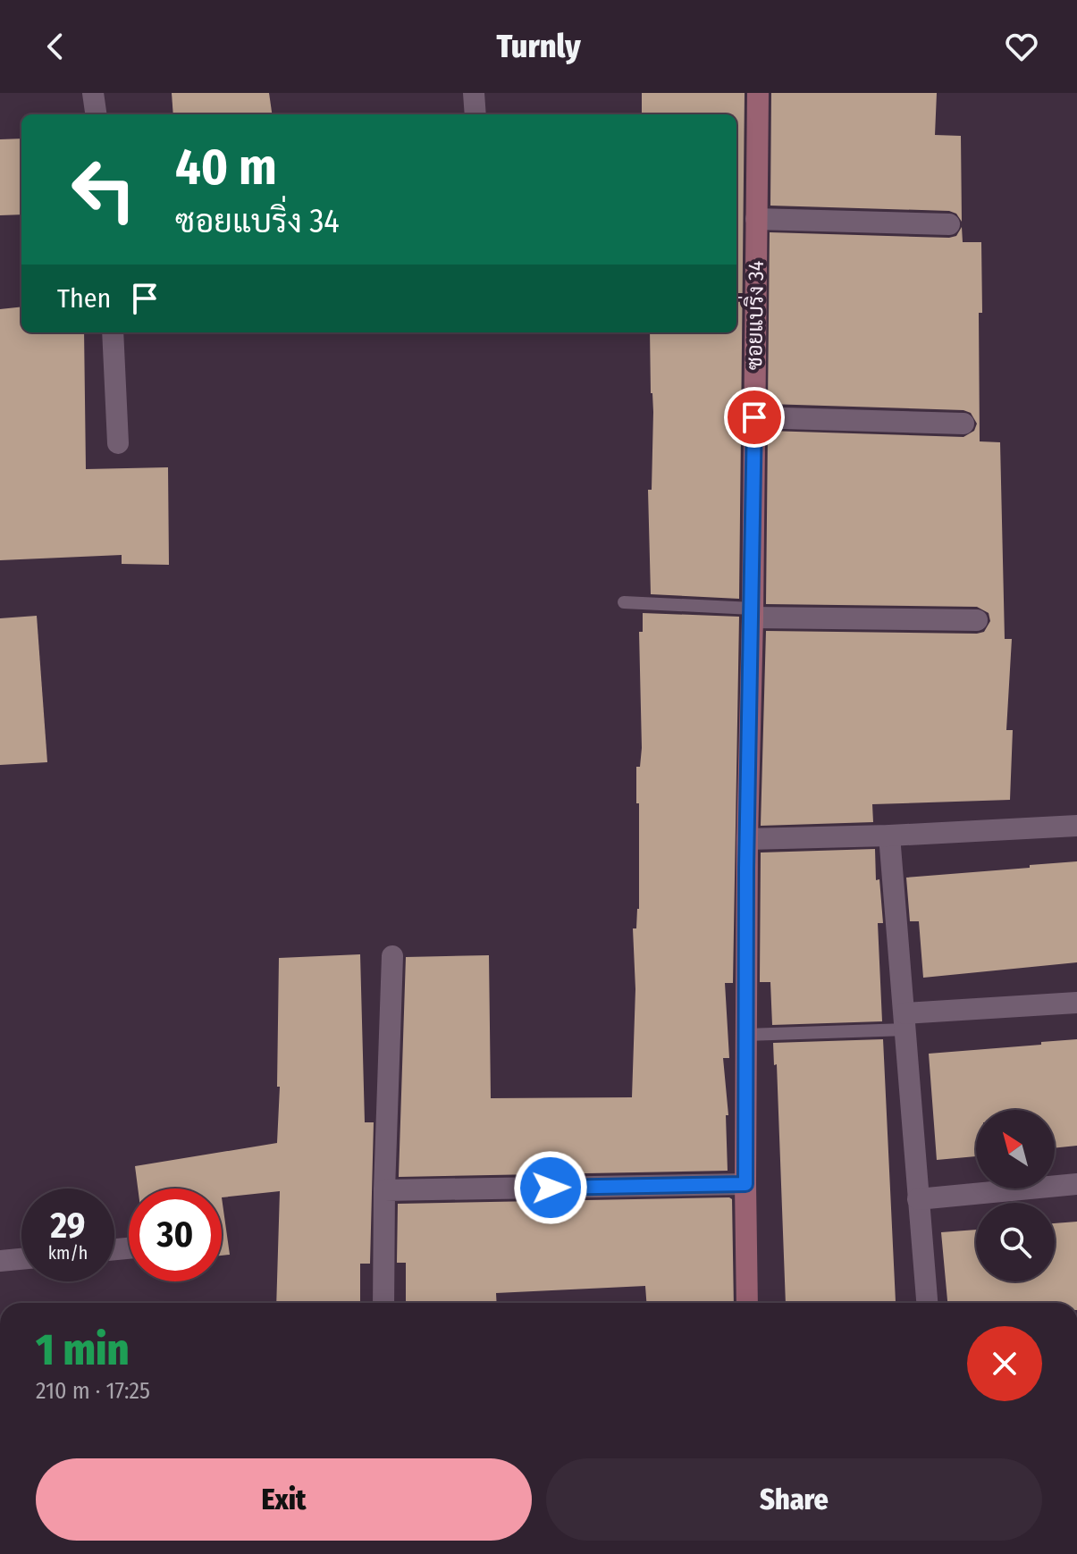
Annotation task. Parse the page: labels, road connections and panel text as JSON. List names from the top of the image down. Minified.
{"streets":{"street":["ซอยแบริ่ง 34"]},"north":"top left","page":{"header":"Turnly","turn":["40 m","ซอยแบริ่ง 34"],"then":"Then","speed":"29 km/h","limit":"30","heading":["1 min","210 m · 17:25"],"buttons":["Exit","Share"]}}
